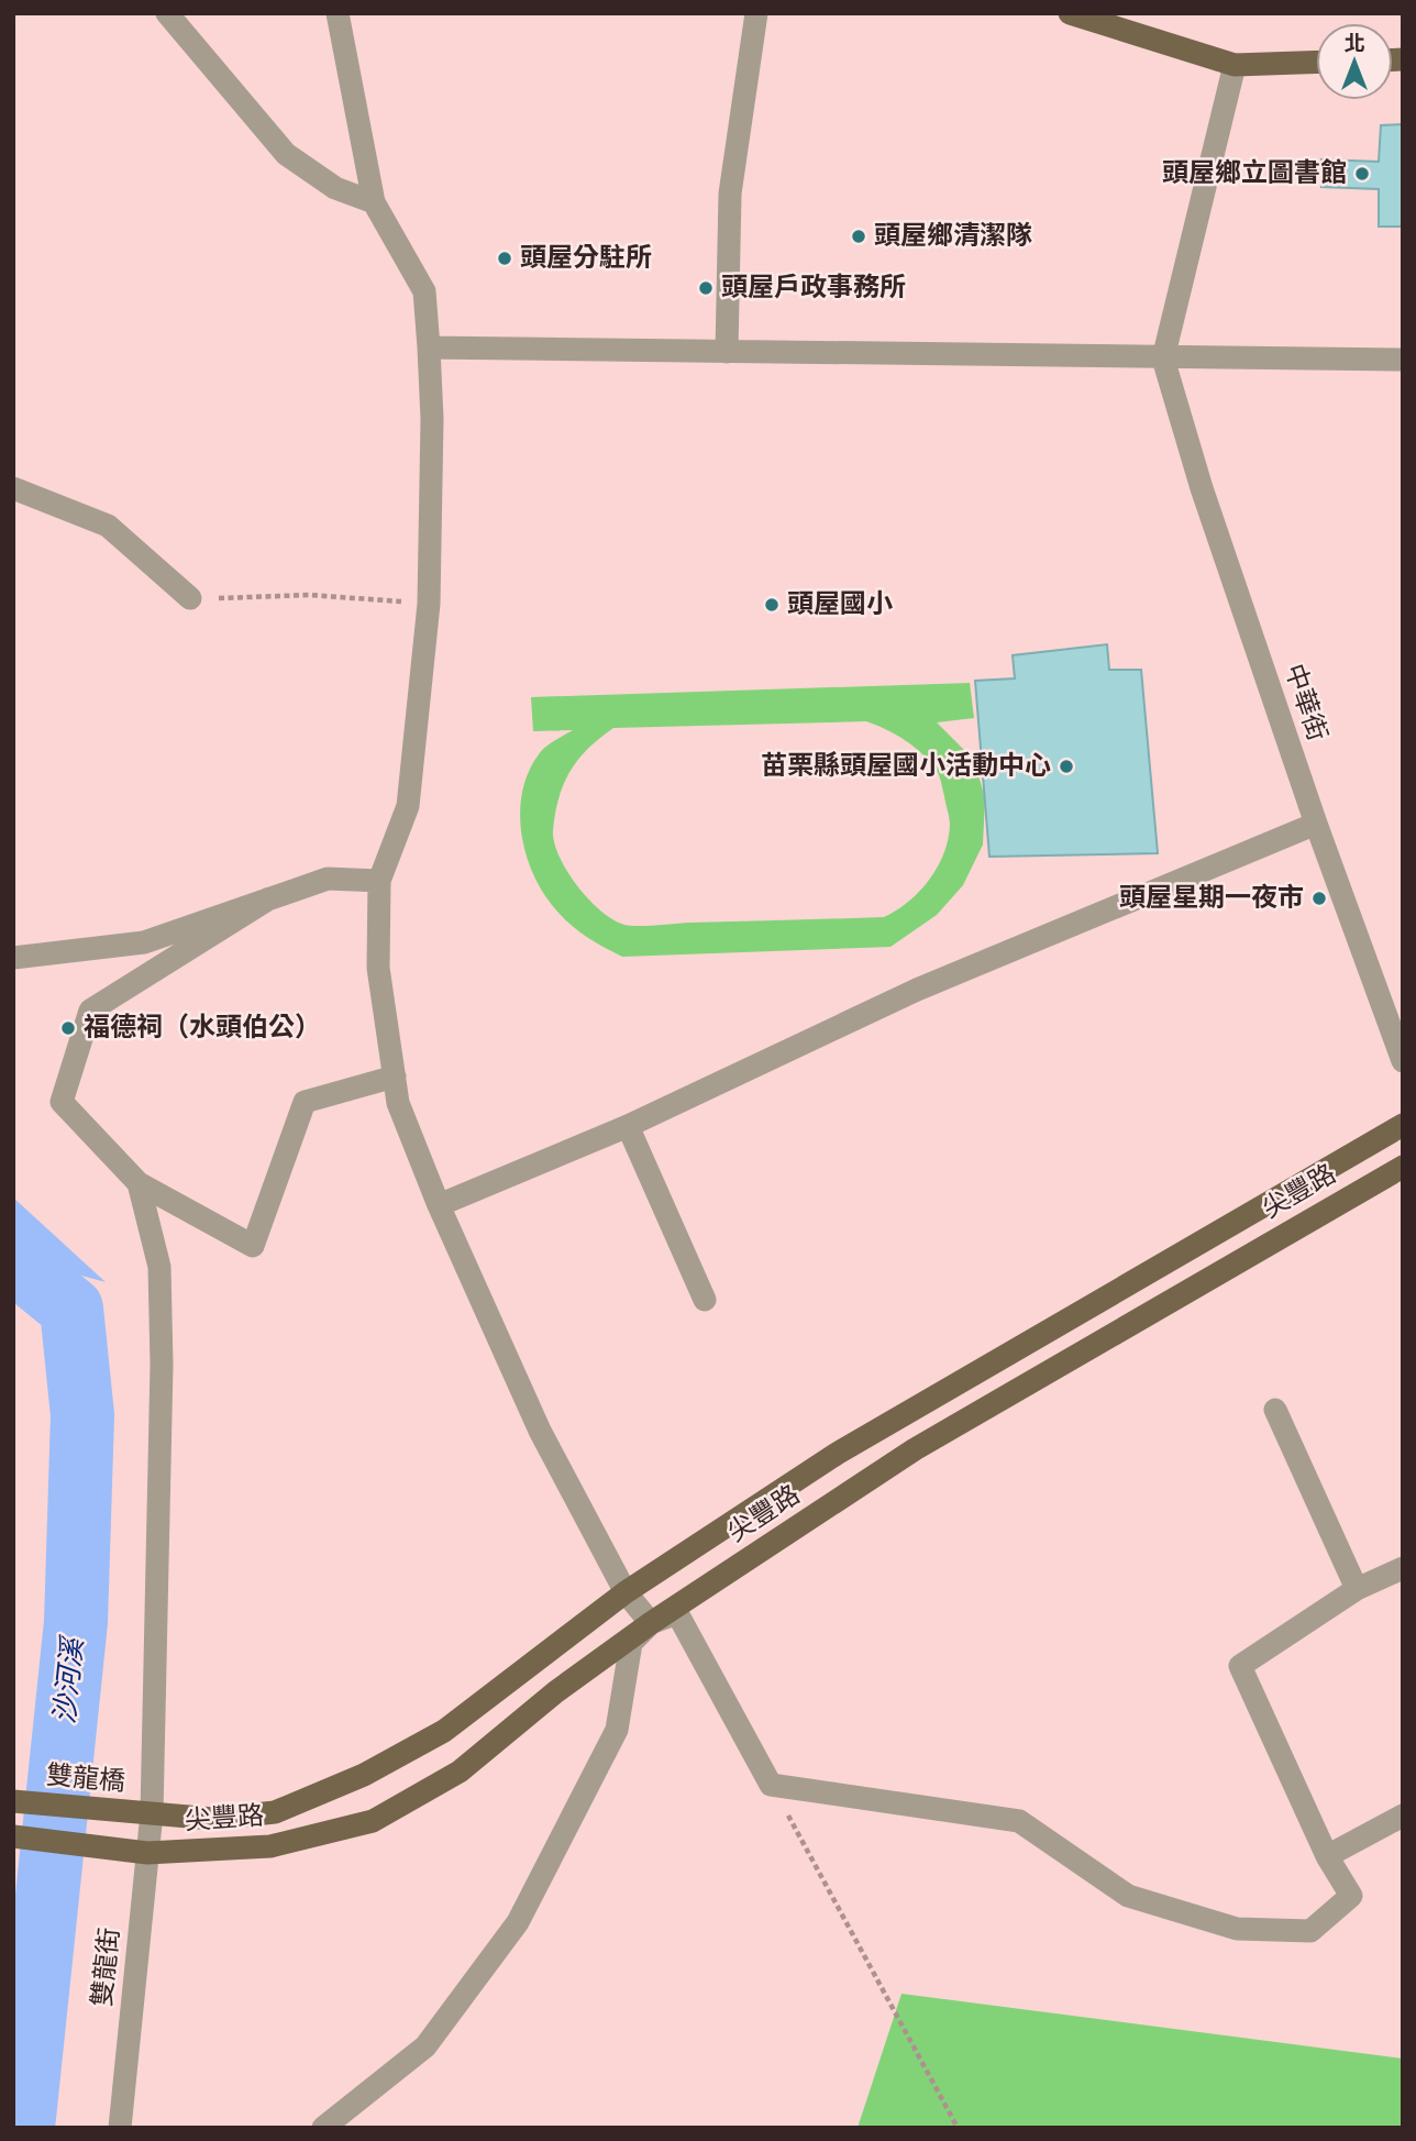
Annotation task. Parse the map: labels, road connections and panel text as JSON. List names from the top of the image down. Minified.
{"streets":{"main road":["尖豐路","雙龍橋"],"street":["中華街","雙龍街"]},"crossings":[["尖豐路","雙龍橋"],["尖豐路","雙龍街"],["雙龍橋","雙龍街"]],"water":["沙河溪"],"places":["頭屋鄉立圖書館","頭屋鄉清潔隊","頭屋分駐所","頭屋戶政事務所","頭屋國小","苗栗縣頭屋國小活動中心","頭屋星期一夜市","福德祠（水頭伯公）"],"north":"top"}
